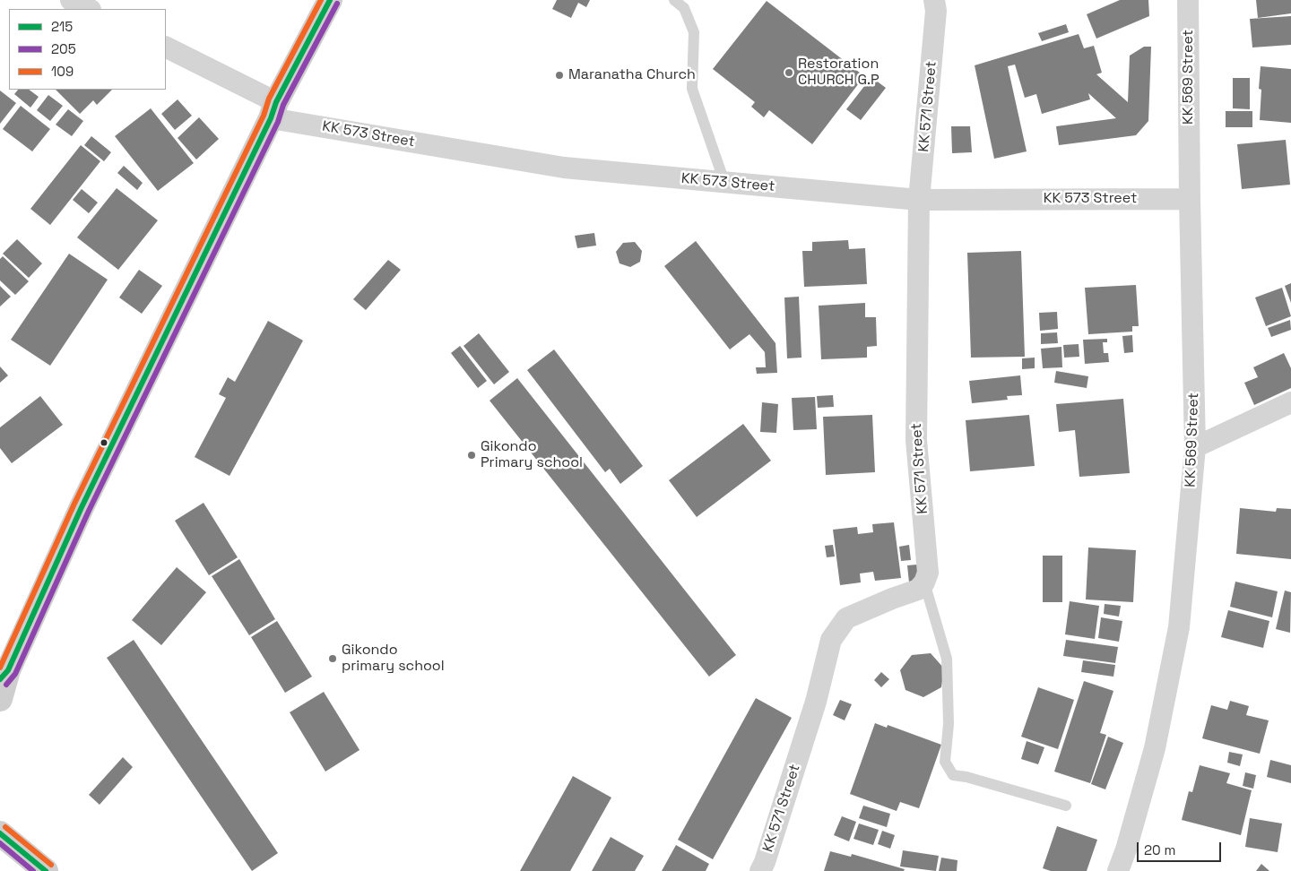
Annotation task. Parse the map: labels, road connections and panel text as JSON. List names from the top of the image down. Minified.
{"streets":{"street":["KK 569 Street","KK 571 Street","KK 573 Street"]},"crossings":[["KK 569 Street","KK 573 Street"],["KK 571 Street","KK 573 Street"]],"places":["Restoration CHURCH G.P","Maranatha Church","Gikondo Primary school","Gikondo primary school"],"lines":["transit line 215","transit line 109","transit line 205"],"legend":["215","205","109"],"scale_bar":"20 m"}
